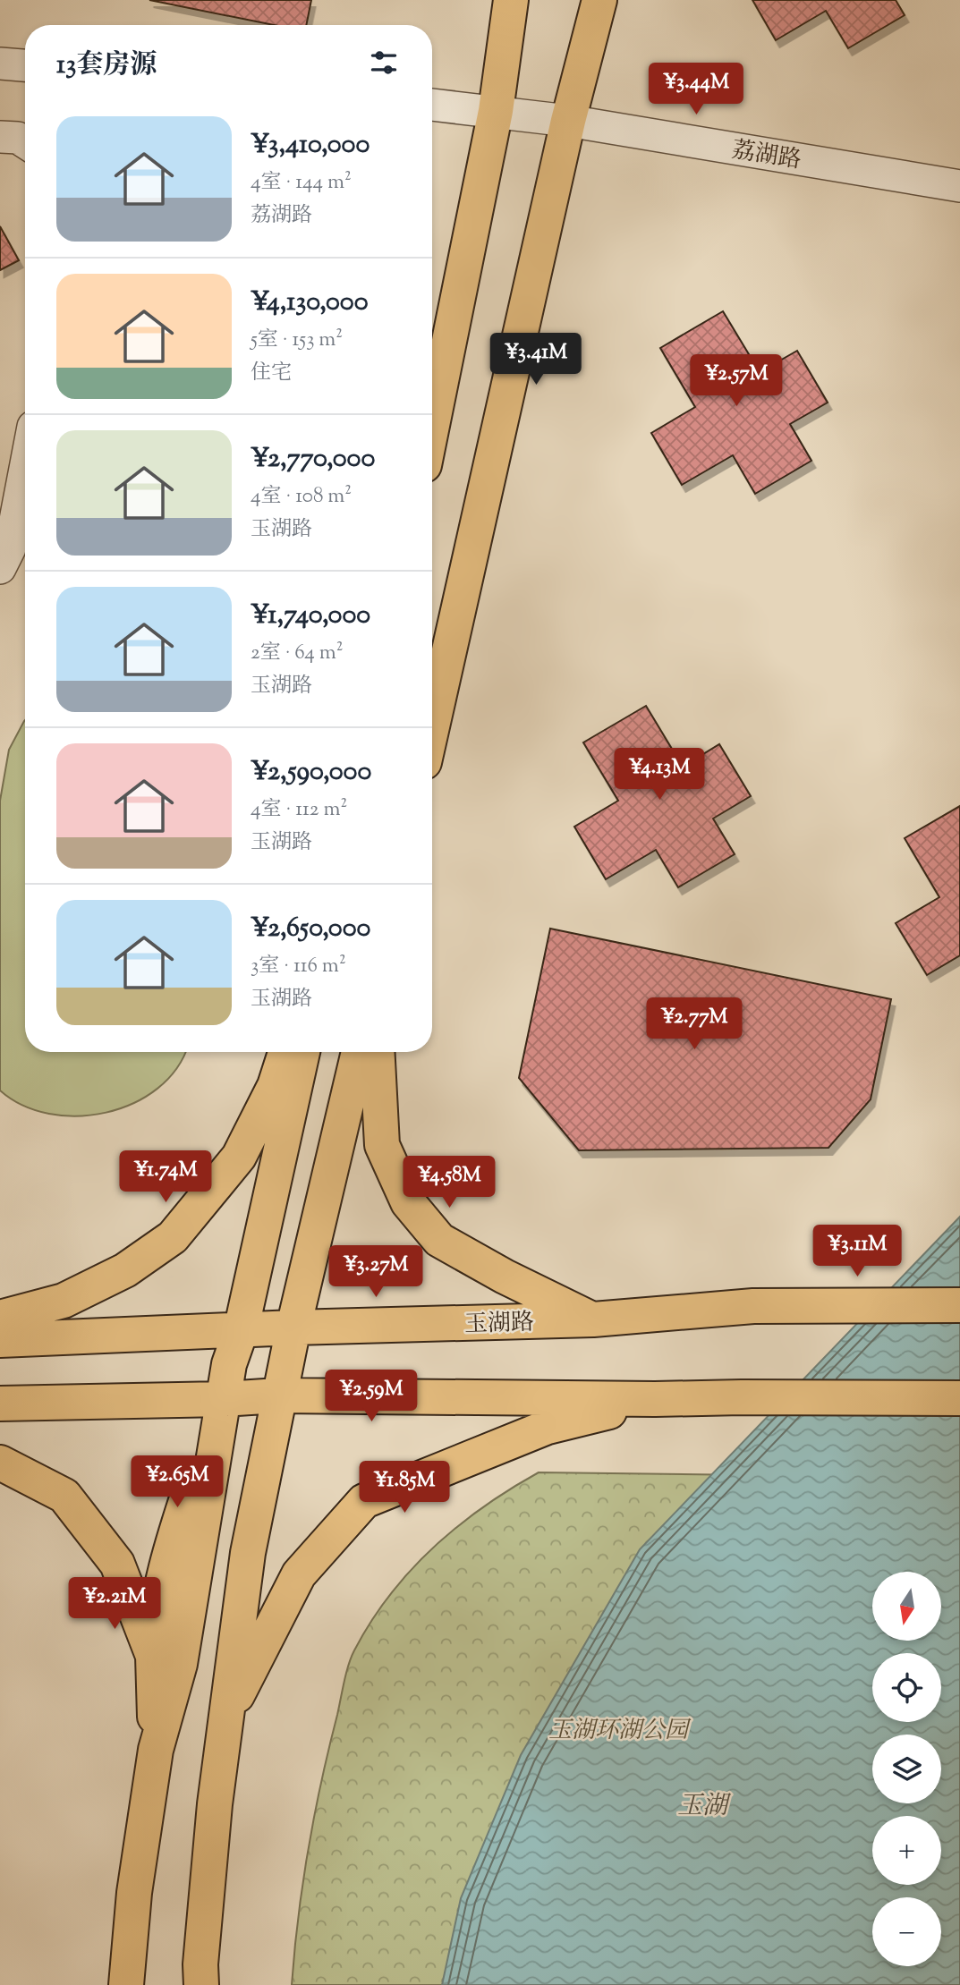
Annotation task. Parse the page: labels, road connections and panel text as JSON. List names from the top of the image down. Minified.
{"streets":{"main road":["玉湖路"],"street":["荔湖路"]},"water":["玉湖"],"parks":["玉湖环湖公园"],"north":"bottom","page":{"heading":"13套房源","price":["¥3.44M","¥3.41M","¥2.57M","¥4.13M","¥2.77M","¥1.74M","¥4.58M","¥3.11M","¥3.27M","¥2.59M","¥2.65M","¥1.85M","¥2.21M"],"list":[{"name":"¥3,410,000","note":"4室 · 144 m² · 荔湖路"},{"name":"¥4,130,000","note":"5室 · 153 m² · 住宅"},{"name":"¥2,770,000","note":"4室 · 108 m² · 玉湖路"},{"name":"¥1,740,000","note":"2室 · 64 m² · 玉湖路"},{"name":"¥2,590,000","note":"4室 · 112 m² · 玉湖路"},{"name":"¥2,650,000","note":"3室 · 116 m² · 玉湖路"}],"map_buttons":["+","−"]}}
